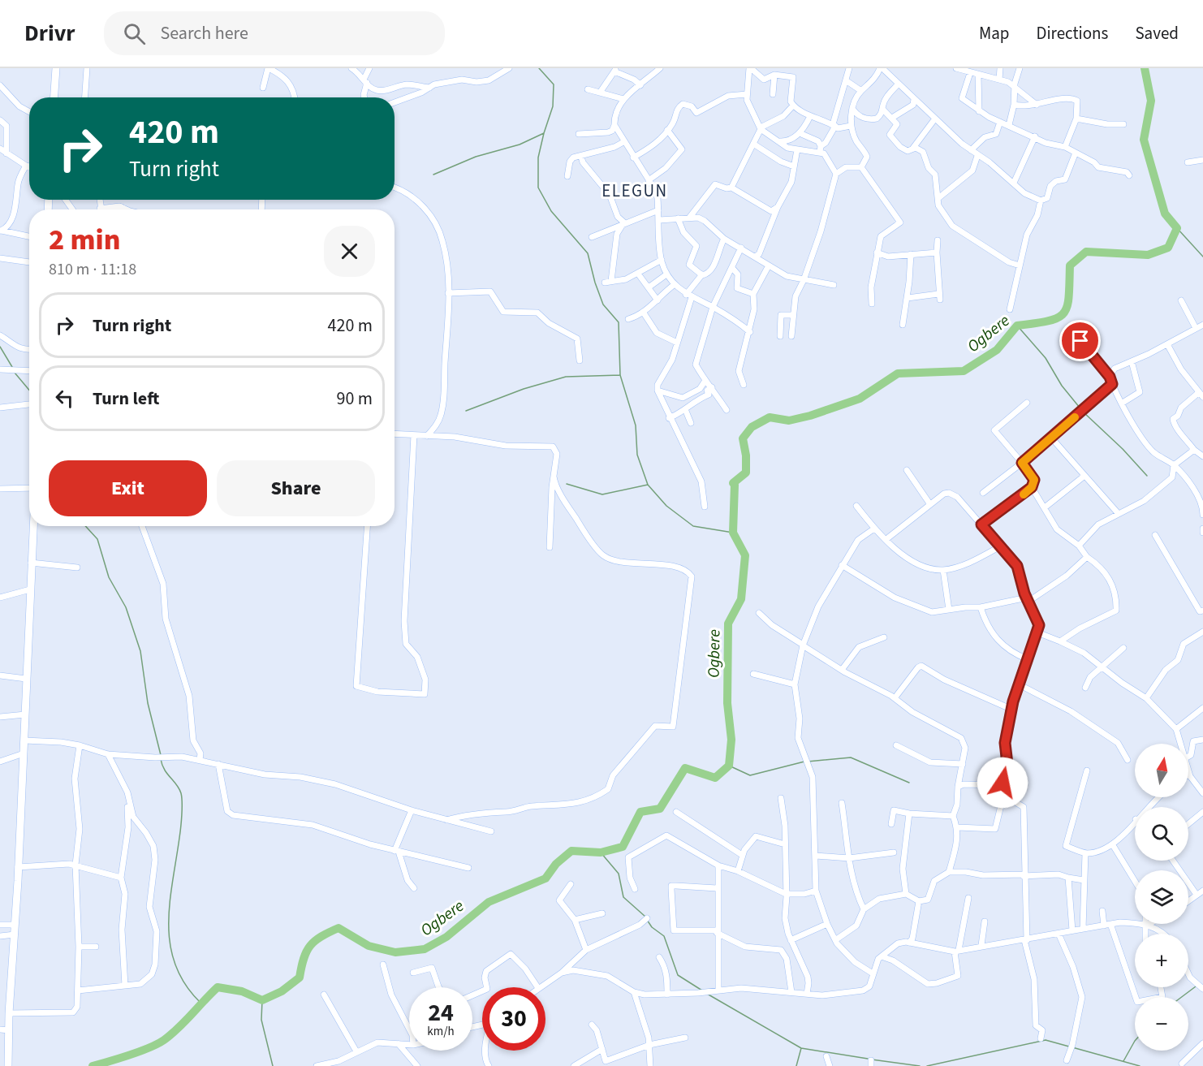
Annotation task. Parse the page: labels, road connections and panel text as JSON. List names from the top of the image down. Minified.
{"districts":["ELEGUN"],"water":["Ogbere"],"north":"top","page":{"header":"Drivr","search":"Search here","nav":["Map","Directions","Saved"],"turn":["420 m","Turn right"],"heading":["2 min","810 m · 11:18"],"list":[{"name":"Turn right","value":"420 m"},{"name":"Turn left","value":"90 m"}],"buttons":["Exit","Share"],"map_buttons":["+","−"],"speed":"24 km/h","limit":"30"}}
